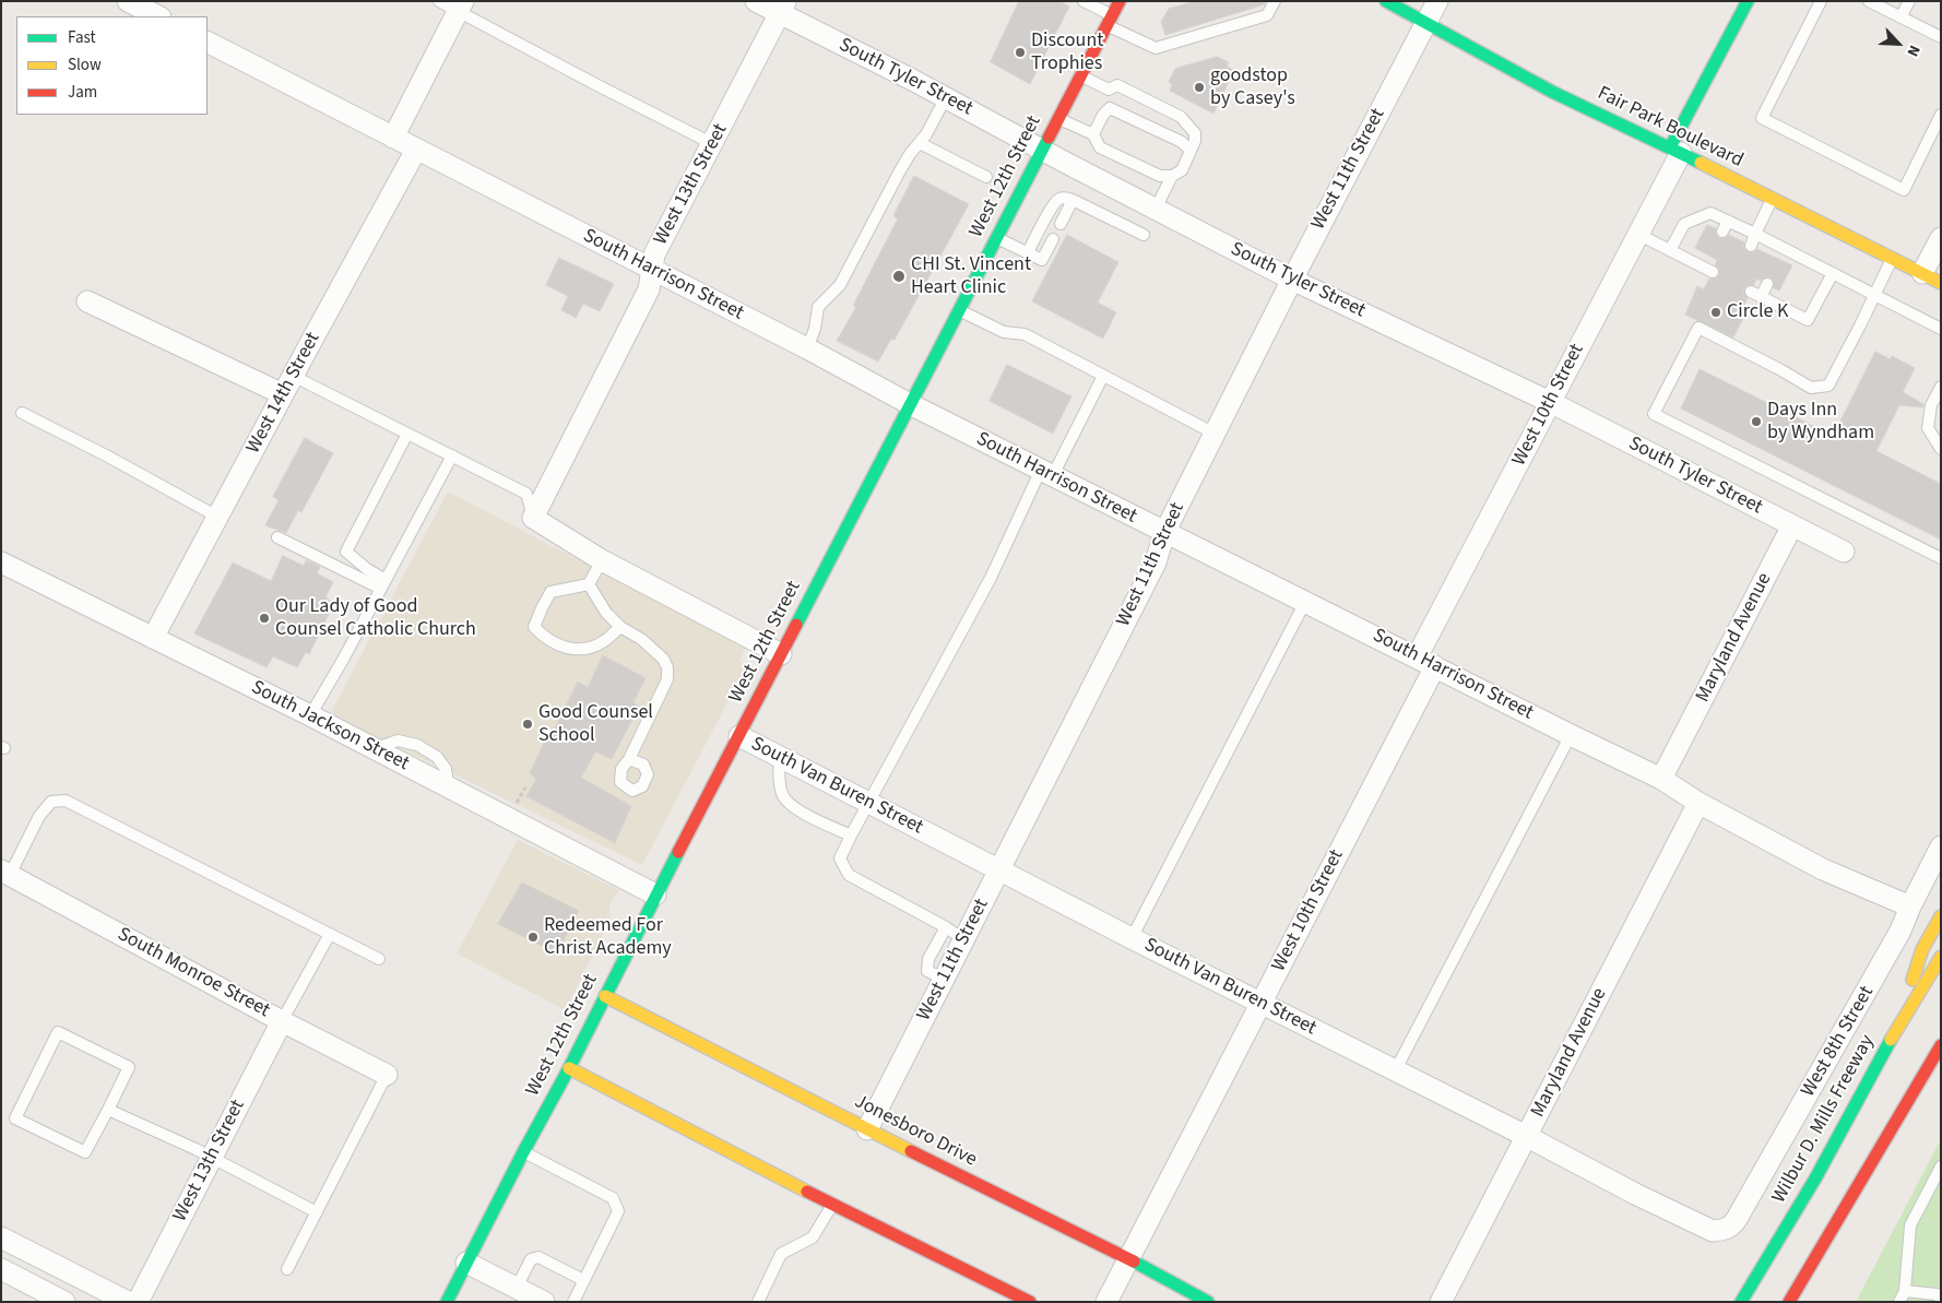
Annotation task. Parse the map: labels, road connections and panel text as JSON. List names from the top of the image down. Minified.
{"streets":{"main road":["Fair Park Boulevard","West 12th Street","West 10th Street","Wilbur D. Mills Freeway","Jonesboro Drive"],"street":["South Tyler Street","West 11th Street","West 13th Street","South Harrison Street","West 14th Street","Maryland Avenue","South Jackson Street","South Van Buren Street","South Monroe Street","West 8th Street"]},"crossings":[["South Tyler Street","West 11th Street"],["South Tyler Street","West 12th Street"],["South Tyler Street","West 13th Street"],["South Tyler Street","West 10th Street"],["South Tyler Street","Maryland Avenue"],["Fair Park Boulevard","West 11th Street"],["Fair Park Boulevard","West 10th Street"],["West 11th Street","South Harrison Street"],["West 11th Street","South Van Buren Street"],["West 11th Street","Jonesboro Drive"],["West 12th Street","South Harrison Street"],["West 12th Street","South Jackson Street"],["West 12th Street","South Van Buren Street"],["West 12th Street","Jonesboro Drive"],["West 13th Street","South Harrison Street"],["West 13th Street","South Monroe Street"],["South Harrison Street","West 14th Street"],["South Harrison Street","West 10th Street"],["South Harrison Street","Maryland Avenue"],["South Harrison Street","West 8th Street"],["West 14th Street","South Jackson Street"],["West 10th Street","South Van Buren Street"],["West 10th Street","Jonesboro Drive"],["Maryland Avenue","South Van Buren Street"],["South Van Buren Street","West 8th Street"]],"places":["Discount Trophies","goodstop by Casey's","CHI St. Vincent Heart Clinic","Circle K","Days Inn by Wyndham","Our Lady of Good Counsel Catholic Church","Good Counsel School","Redeemed For Christ Academy"],"legend":["Fast","Slow","Jam"],"north":"bottom right"}
